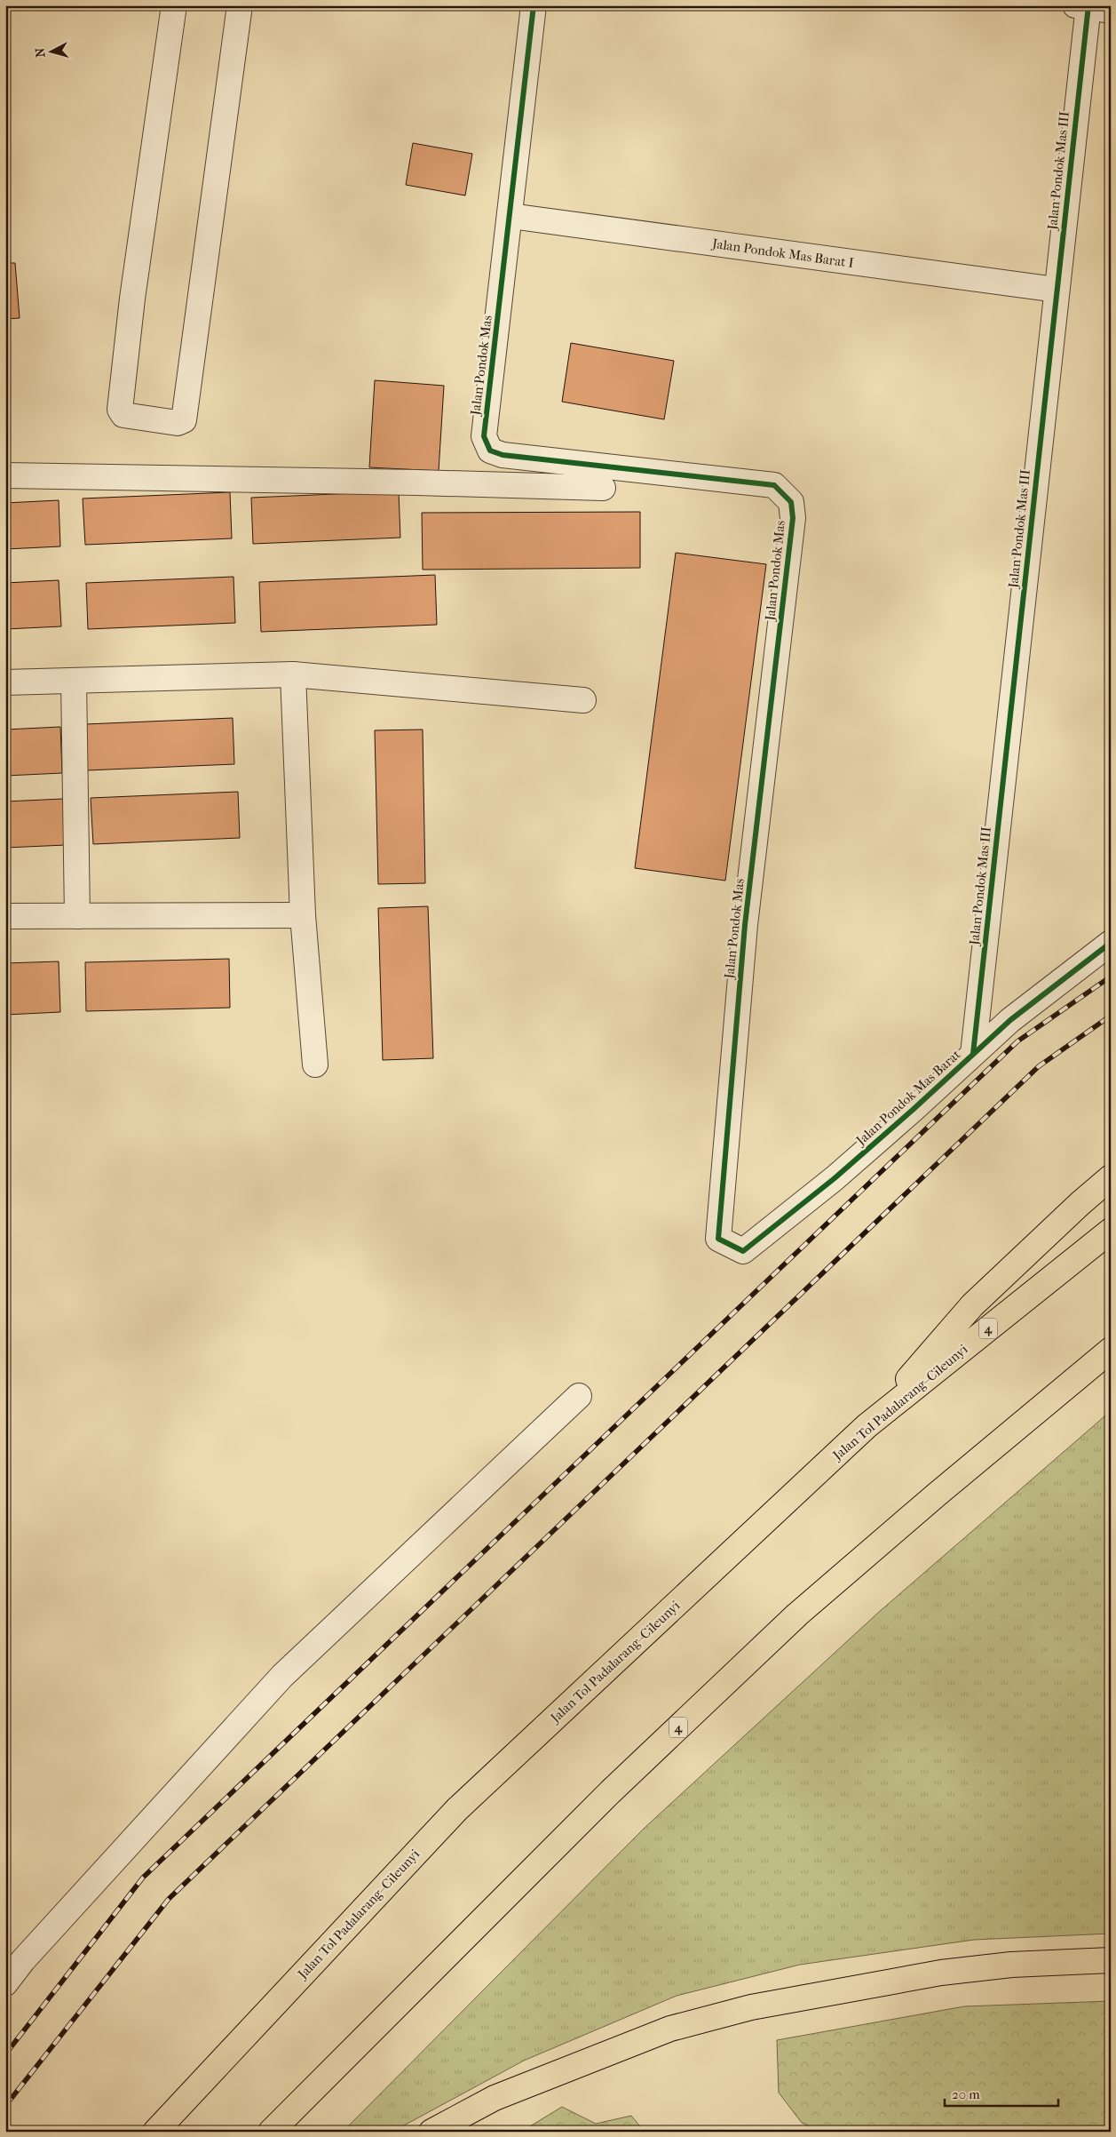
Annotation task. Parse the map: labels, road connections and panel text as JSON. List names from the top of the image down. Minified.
{"streets":{"highway":["4","Jalan Tol Padalarang–Cileunyi"],"street":["Jalan Pondok Mas III","Jalan Pondok Mas Barat I","Jalan Pondok Mas","Jalan Pondok Mas Barat"]},"crossings":[["Jalan Pondok Mas III","Jalan Pondok Mas Barat I"],["Jalan Pondok Mas III","Jalan Pondok Mas Barat"],["Jalan Pondok Mas Barat I","Jalan Pondok Mas"],["Jalan Pondok Mas","Jalan Pondok Mas Barat"]],"scale_bar":"20 m","north":"left"}
